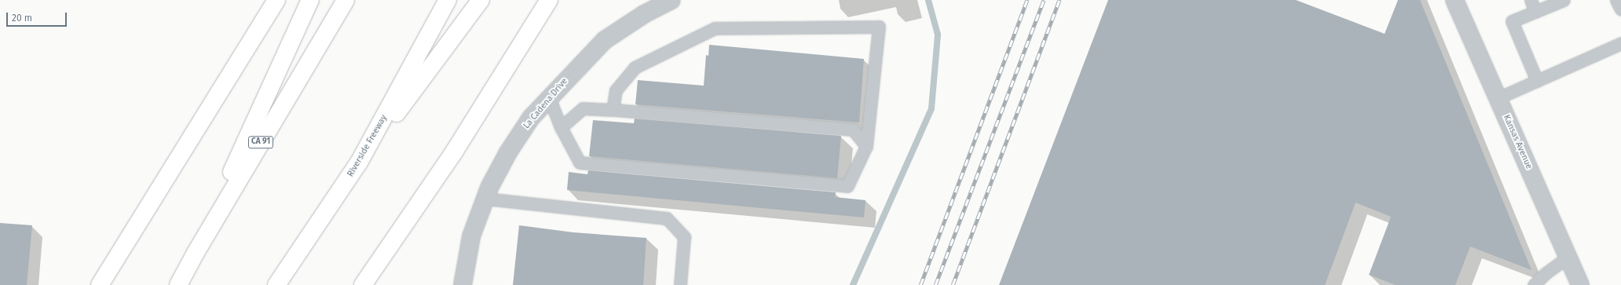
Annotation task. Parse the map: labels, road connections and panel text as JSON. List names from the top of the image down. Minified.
{"streets":{"highway":["CA 91","Riverside Freeway"],"street":["La Cadena Drive","Kansas Avenue"]},"scale_bar":"20 m"}
